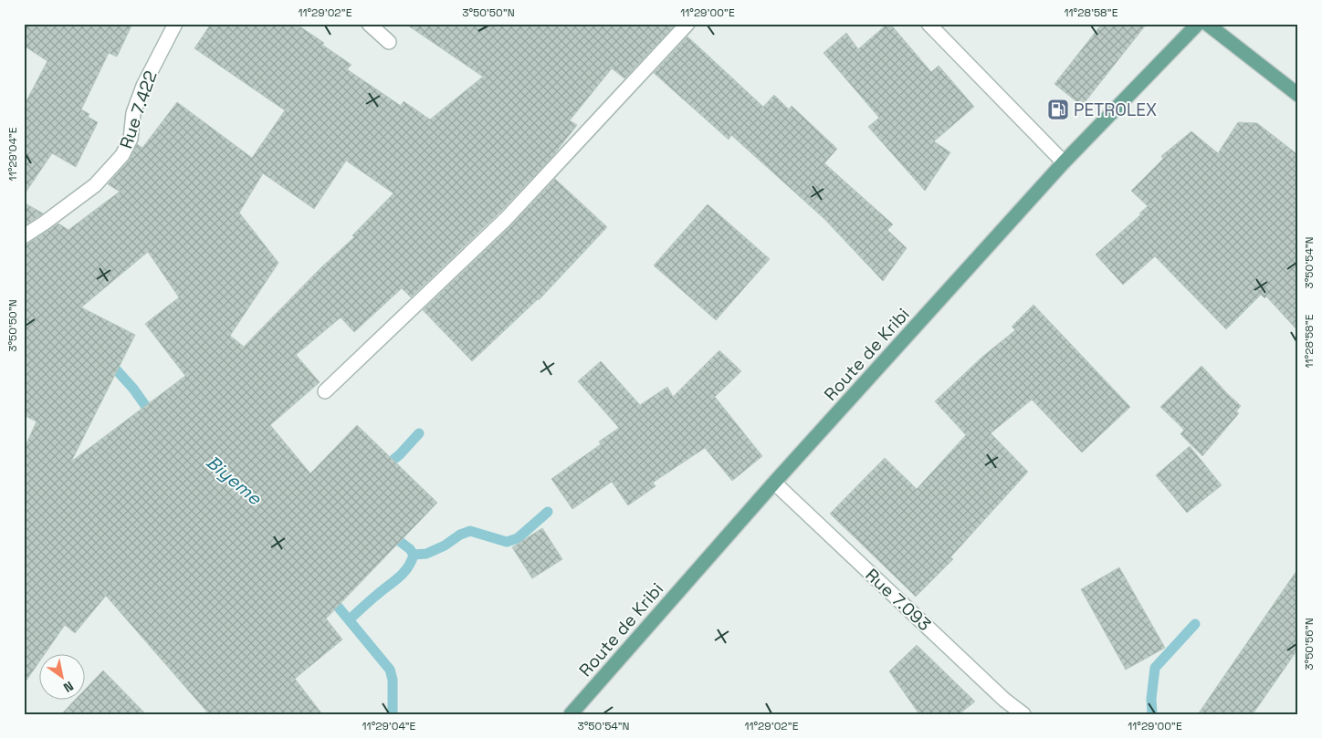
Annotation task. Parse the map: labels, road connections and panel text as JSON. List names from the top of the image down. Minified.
{"streets":{"main road":["Route de Kribi"],"street":["Rue 7.422","Rue 7.093"]},"crossings":[["Route de Kribi","Rue 7.093"]],"water":["Biyeme"],"places":{"fuel station":["PETROLEX"]},"north":"bottom right","coordinates":["11°29'02\"E","3°50'50\"N","11°29'00\"E","11°28'58\"E","11°29'04\"E","3°50'54\"N","3°50'56\"N"]}
